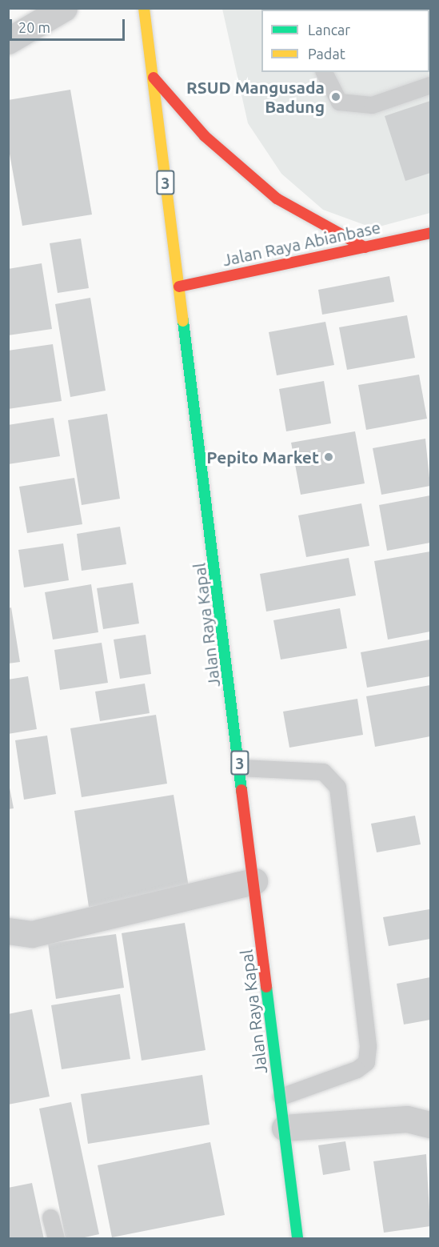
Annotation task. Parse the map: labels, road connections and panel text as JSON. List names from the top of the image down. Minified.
{"streets":{"main road":["3","Jalan Raya Abianbase","Jalan Raya Kapal"]},"crossings":[["Jalan Raya Abianbase","Jalan Raya Kapal"]],"places":["RSUD Mangusada Badung","Pepito Market"],"legend":["Lancar","Padat"],"scale_bar":"20 m"}
